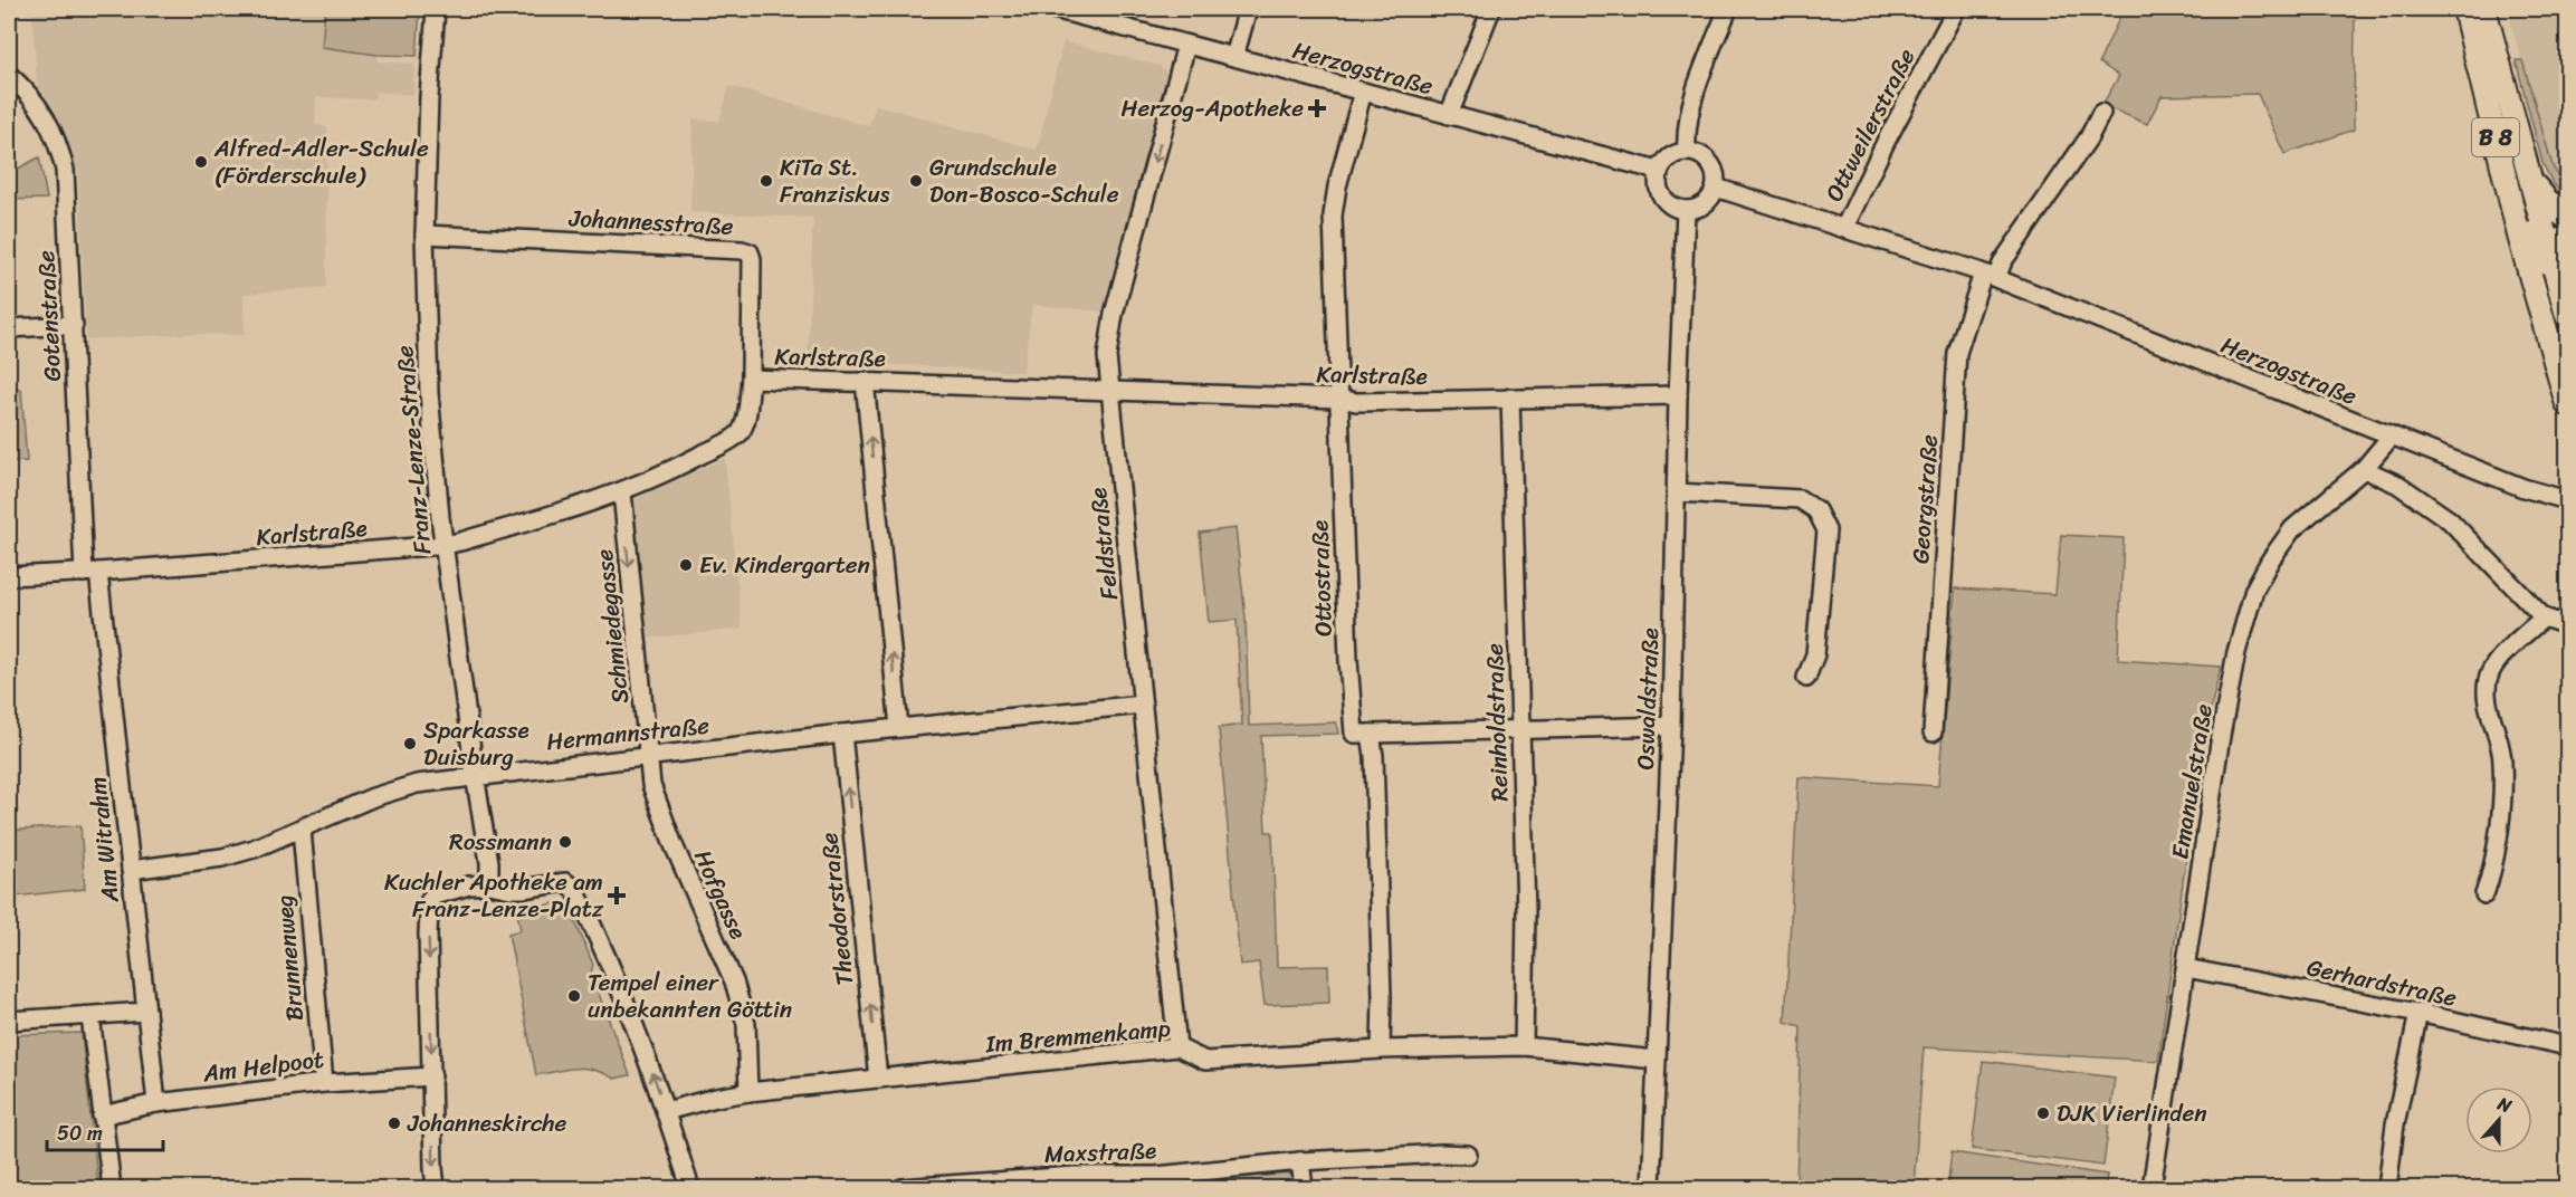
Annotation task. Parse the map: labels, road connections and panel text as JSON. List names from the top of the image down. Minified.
{"streets":{"main road":["B 8"],"street":["Herzogstraße","Ottweilerstraße","Johannesstraße","Gotenstraße","Karlstraße","Franz-Lenze-Straße","Georgstraße","Feldstraße","Ottostraße","Schmiedegasse","Oswaldstraße","Reinholdstraße","Hermannstraße","Emanuelstraße","Am Witrahm","Hofgasse","Theodorstraße","Brunnenweg","Gerhardstraße","Im Bremmenkamp","Am Helpoot","Maxstraße"]},"crossings":[["Herzogstraße","Ottweilerstraße"],["Herzogstraße","Georgstraße"],["Herzogstraße","Feldstraße"],["Herzogstraße","Ottostraße"],["Herzogstraße","Oswaldstraße"],["Herzogstraße","Emanuelstraße"],["Johannesstraße","Karlstraße"],["Johannesstraße","Franz-Lenze-Straße"],["Gotenstraße","Karlstraße"],["Gotenstraße","Am Witrahm"],["Karlstraße","Franz-Lenze-Straße"],["Karlstraße","Feldstraße"],["Karlstraße","Ottostraße"],["Karlstraße","Schmiedegasse"],["Karlstraße","Oswaldstraße"],["Karlstraße","Reinholdstraße"],["Karlstraße","Am Witrahm"],["Franz-Lenze-Straße","Hermannstraße"],["Feldstraße","Hermannstraße"],["Feldstraße","Im Bremmenkamp"],["Schmiedegasse","Hermannstraße"],["Schmiedegasse","Hofgasse"],["Oswaldstraße","Im Bremmenkamp"],["Reinholdstraße","Im Bremmenkamp"],["Hermannstraße","Am Witrahm"],["Hermannstraße","Hofgasse"],["Hermannstraße","Theodorstraße"],["Hermannstraße","Brunnenweg"],["Emanuelstraße","Gerhardstraße"],["Am Witrahm","Am Helpoot"],["Hofgasse","Im Bremmenkamp"],["Theodorstraße","Im Bremmenkamp"],["Brunnenweg","Am Helpoot"]],"one_way":["Schmiedegasse","Theodorstraße"],"places":{"health":["Herzog-Apotheke","Kuchler Apotheke am Franz-Lenze-Platz"],"other":["Alfred-Adler-Schule (Förderschule)","KiTa St. Franziskus","Grundschule Don-Bosco-Schule","Ev. Kindergarten","Sparkasse Duisburg","Rossmann","Tempel einer unbekannten Göttin","DJK Vierlinden","Johanneskirche"]},"scale_bar":"50 m","north":"top"}
